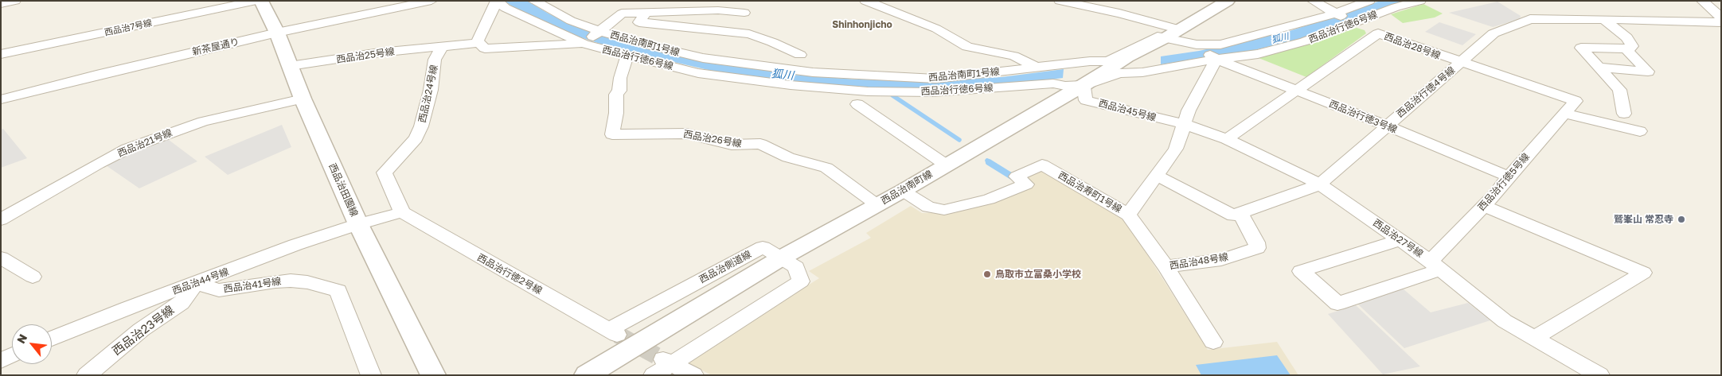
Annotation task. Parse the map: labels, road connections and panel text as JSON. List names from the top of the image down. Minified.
{"streets":{"street":["西品治行徳6号線","西品治7号線","西品治南町1号線","西品治28号線","新茶屋通り","西品治25号線","西品治行徳4号線","西品治24号線","西品治45号線","西品治行徳3号線","西品治26号線","西品治21号線","西品治行徳5号線","西品治南町線","西品治田園線","西品治寿町1号線","西品治27号線","西品治48号線","西品治側道線","西品治行徳2号線","西品治44号線","西品治41号線","西品治23号線"]},"crossings":[["西品治行徳6号線","西品治南町1号線"],["西品治行徳6号線","西品治45号線"],["西品治行徳6号線","西品治行徳3号線"],["西品治行徳6号線","西品治26号線"],["西品治行徳6号線","西品治南町線"],["西品治行徳6号線","西品治寿町1号線"],["西品治南町1号線","西品治行徳3号線"],["西品治南町1号線","西品治南町線"],["西品治南町1号線","西品治寿町1号線"],["西品治28号線","西品治行徳4号線"],["西品治28号線","西品治行徳3号線"],["西品治28号線","西品治行徳5号線"],["西品治28号線","西品治27号線"],["新茶屋通り","西品治田園線"],["西品治25号線","西品治24号線"],["西品治25号線","西品治田園線"],["西品治行徳4号線","西品治行徳3号線"],["西品治行徳4号線","西品治27号線"],["西品治行徳4号線","西品治48号線"],["西品治24号線","西品治行徳2号線"],["西品治45号線","西品治南町線"],["西品治45号線","西品治寿町1号線"],["西品治45号線","西品治27号線"],["西品治行徳3号線","西品治行徳5号線"],["西品治行徳3号線","西品治寿町1号線"],["西品治26号線","西品治南町線"],["西品治21号線","西品治田園線"],["西品治行徳5号線","西品治27号線"],["西品治南町線","西品治寿町1号線"],["西品治南町線","西品治側道線"],["西品治田園線","西品治44号線"],["西品治寿町1号線","西品治27号線"],["西品治側道線","西品治行徳2号線"],["西品治44号線","西品治41号線"],["西品治44号線","西品治23号線"],["西品治41号線","西品治23号線"]],"districts":["Shinhonjicho"],"water":["狐川"],"places":["鷲峯山 常忍寺","鳥取市立富桑小学校"],"north":"top left"}
